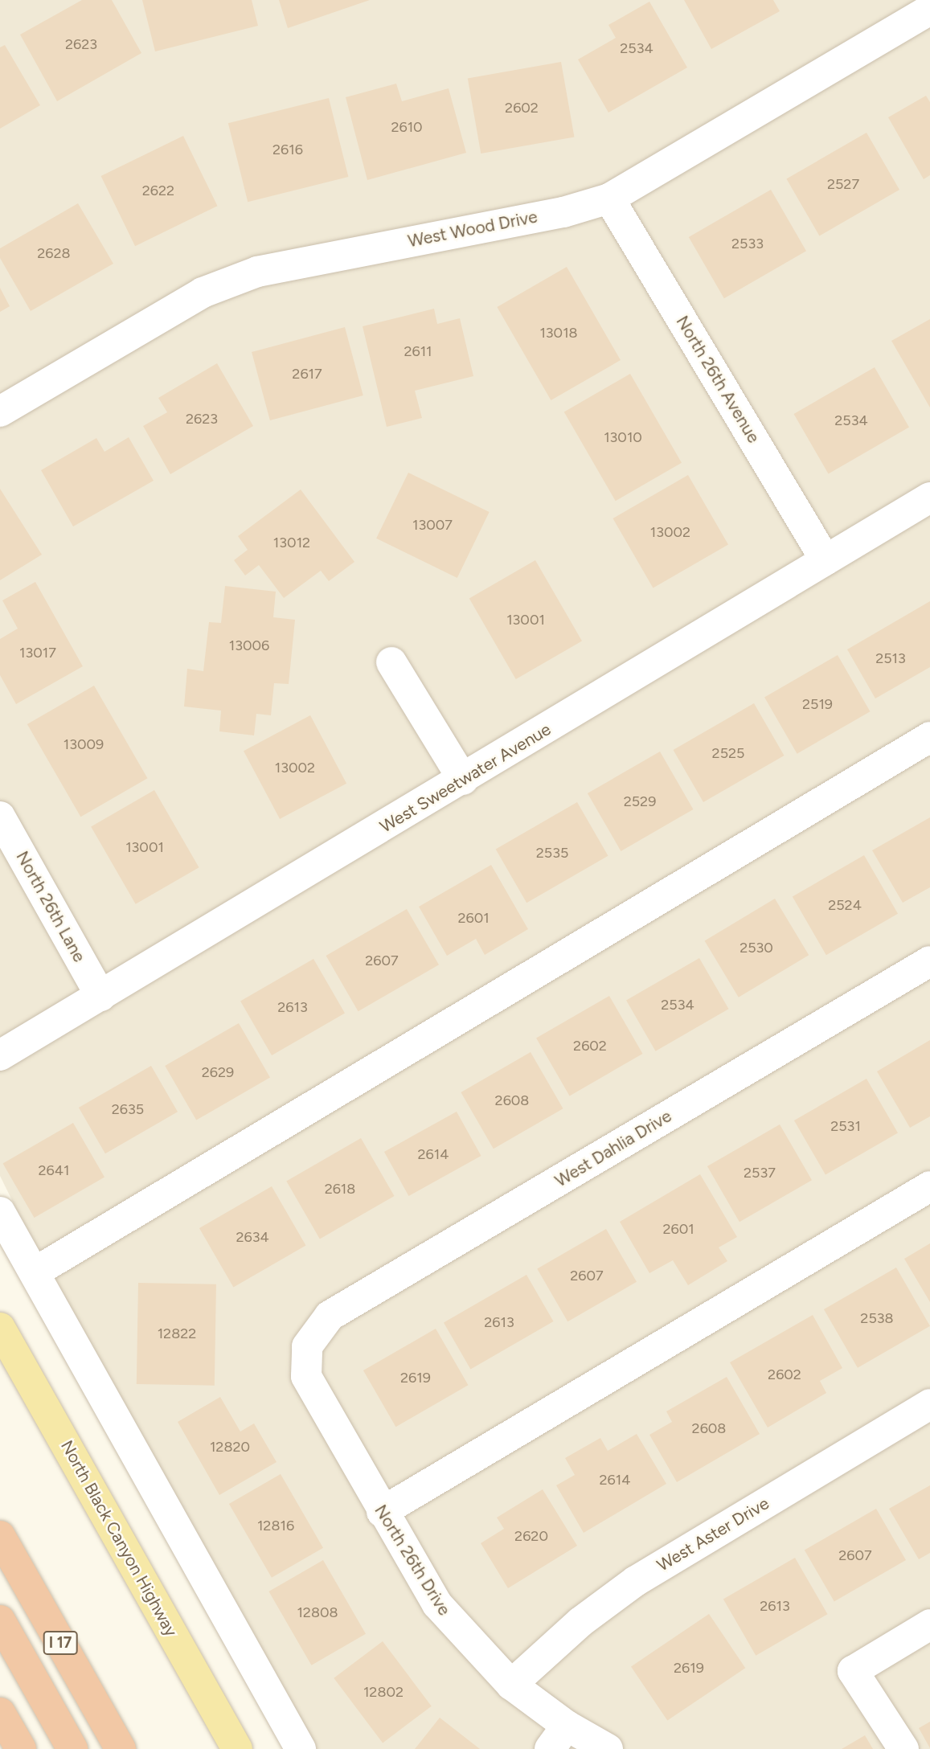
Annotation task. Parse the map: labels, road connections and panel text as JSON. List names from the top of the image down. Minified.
{"streets":{"highway":["I 17"],"main road":["North Black Canyon Highway"],"street":["West Wood Drive","North 26th Avenue","West Sweetwater Avenue","North 26th Lane","West Dahlia Drive","West Aster Drive","North 26th Drive"]},"crossings":[["West Wood Drive","North 26th Avenue"],["North 26th Avenue","West Sweetwater Avenue"],["West Sweetwater Avenue","North 26th Lane"],["West Dahlia Drive","North 26th Drive"],["West Aster Drive","North 26th Drive"]],"house_numbers":["2623","2534","2602","2610","2616","2527","2622","2533","2628","13018","2611","2617","2623","2534","13010","13007","13002","13012","13001","13006","13017","2513","2519","13009","2525","13002","2529","13001","2535","2524","2601","2530","2607","2534","2613","2602","2629","2608","2635","2531","2614","2641","2537","2618","2601","2634","2607","2538","2613","12822","2602","2619","2608","12820","2614","12816","2620","2607","2613","12808","2619","12802"]}
